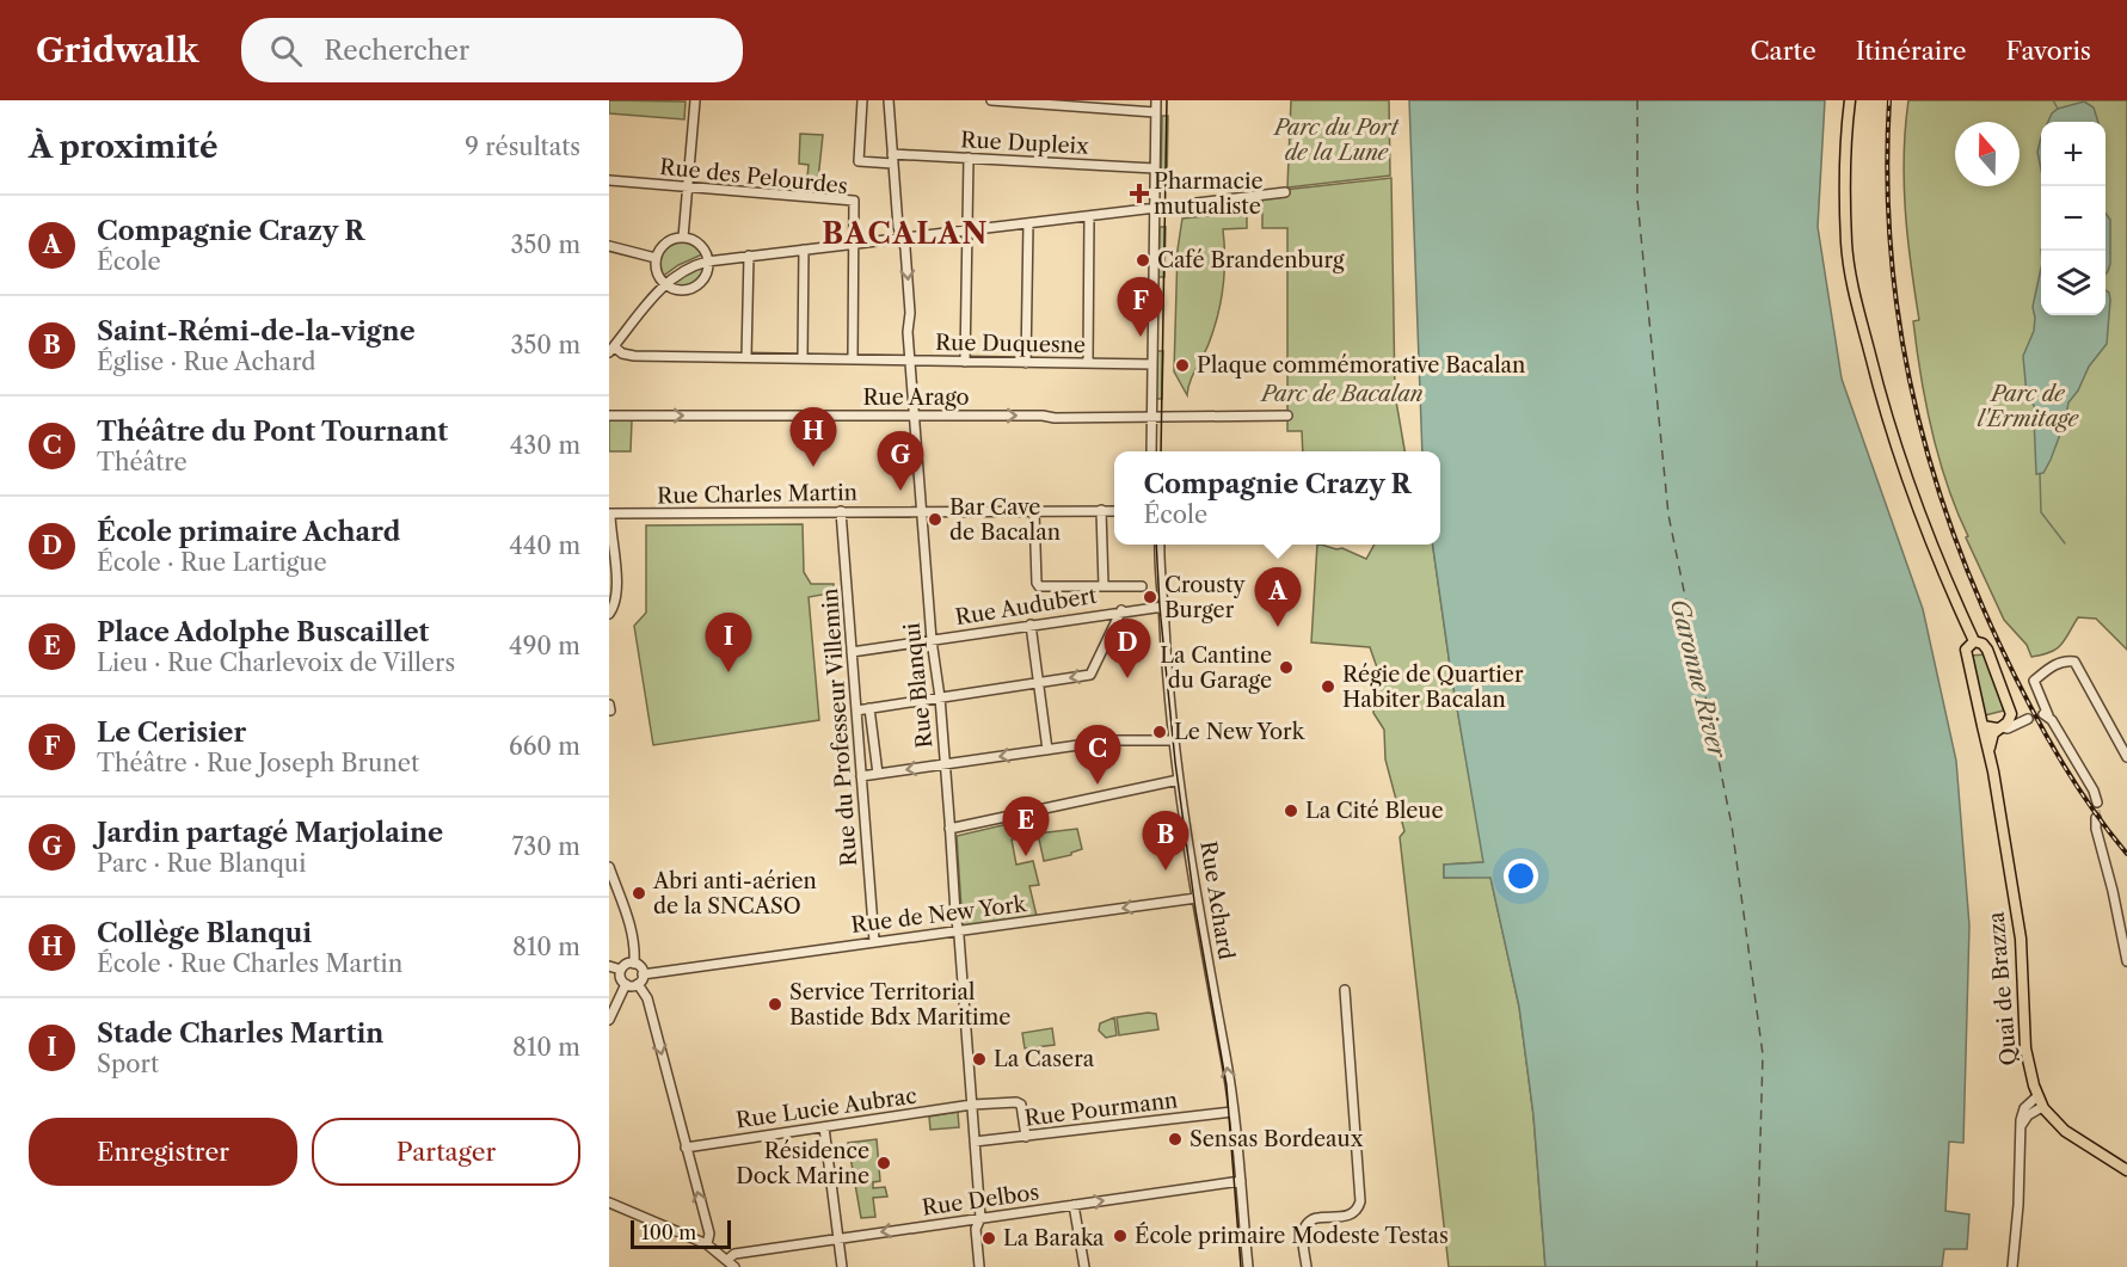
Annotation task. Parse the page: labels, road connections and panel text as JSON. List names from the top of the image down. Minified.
{"streets":{"main road":["Quai de Brazza"],"street":["Rue Dupleix","Rue des Pelourdes","Rue Duquesne","Rue Arago","Rue Charles Martin","Rue Audubert","Rue Blanqui","Rue du Professeur Villemin","Rue Achard","Rue de New York","Rue Lucie Aubrac","Rue Pourmann","Rue Delbos"]},"crossings":[["Rue Dupleix","Rue Blanqui"],["Rue Duquesne","Rue Blanqui"],["Rue Arago","Rue Blanqui"],["Rue Charles Martin","Rue Blanqui"],["Rue Charles Martin","Rue du Professeur Villemin"],["Rue Audubert","Rue Blanqui"],["Rue Audubert","Rue du Professeur Villemin"],["Rue Audubert","Rue Achard"],["Rue Blanqui","Rue de New York"],["Rue Blanqui","Rue Lucie Aubrac"],["Rue Blanqui","Rue Pourmann"],["Rue Blanqui","Rue Delbos"],["Rue du Professeur Villemin","Rue de New York"],["Rue Achard","Rue de New York"],["Rue Achard","Rue Pourmann"],["Rue Achard","Rue Delbos"],["Rue Lucie Aubrac","Rue Pourmann"]],"one_way":["Rue Arago","Rue de New York"],"districts":["BACALAN"],"water":["Garonne River"],"parks":["Parc du Port de la Lune","Parc de Bacalan","Parc de l'Ermitage"],"places":{"health":["Pharmacie mutualiste"],"other":["Café Brandenburg","Plaque commémorative Bacalan","Bar Cave de Bacalan","Crousty Burger","La Cantine du Garage","Régie de Quartier Habiter Bacalan","Le New York","La Cité Bleue","Abri anti-aérien de la SNCASO","Service Territorial Bastide Bdx Maritime","La Casera","Sensas Bordeaux","Résidence Dock Marine","École primaire Modeste Testas","La Baraka"]},"scale_bar":"100 m","north":"top","page":{"header":"Gridwalk","search":"Rechercher","nav":["Carte","Itinéraire","Favoris"],"heading":["À proximité","9 résultats"],"map_buttons":["+","−"],"list":[{"mark":"A","name":"Compagnie Crazy R","note":"École","value":"350 m"},{"mark":"B","name":"Saint-Rémi-de-la-vigne","note":"Église · Rue Achard","value":"350 m"},{"mark":"C","name":"Théâtre du Pont Tournant","note":"Théâtre","value":"430 m"},{"mark":"D","name":"École primaire Achard","note":"École · Rue Lartigue","value":"440 m"},{"mark":"E","name":"Place Adolphe Buscaillet","note":"Lieu · Rue Charlevoix de Villers","value":"490 m"},{"mark":"F","name":"Le Cerisier","note":"Théâtre · Rue Joseph Brunet","value":"660 m"},{"mark":"G","name":"Jardin partagé Marjolaine","note":"Parc · Rue Blanqui","value":"730 m"},{"mark":"H","name":"Collège Blanqui","note":"École · Rue Charles Martin","value":"810 m"},{"mark":"I","name":"Stade Charles Martin","note":"Sport","value":"810 m"}],"pins":["F","H","G","A","I","D","C","E","B"],"popup":["Compagnie Crazy R","École"],"buttons":["Enregistrer","Partager"],"scale":"100 m"}}
